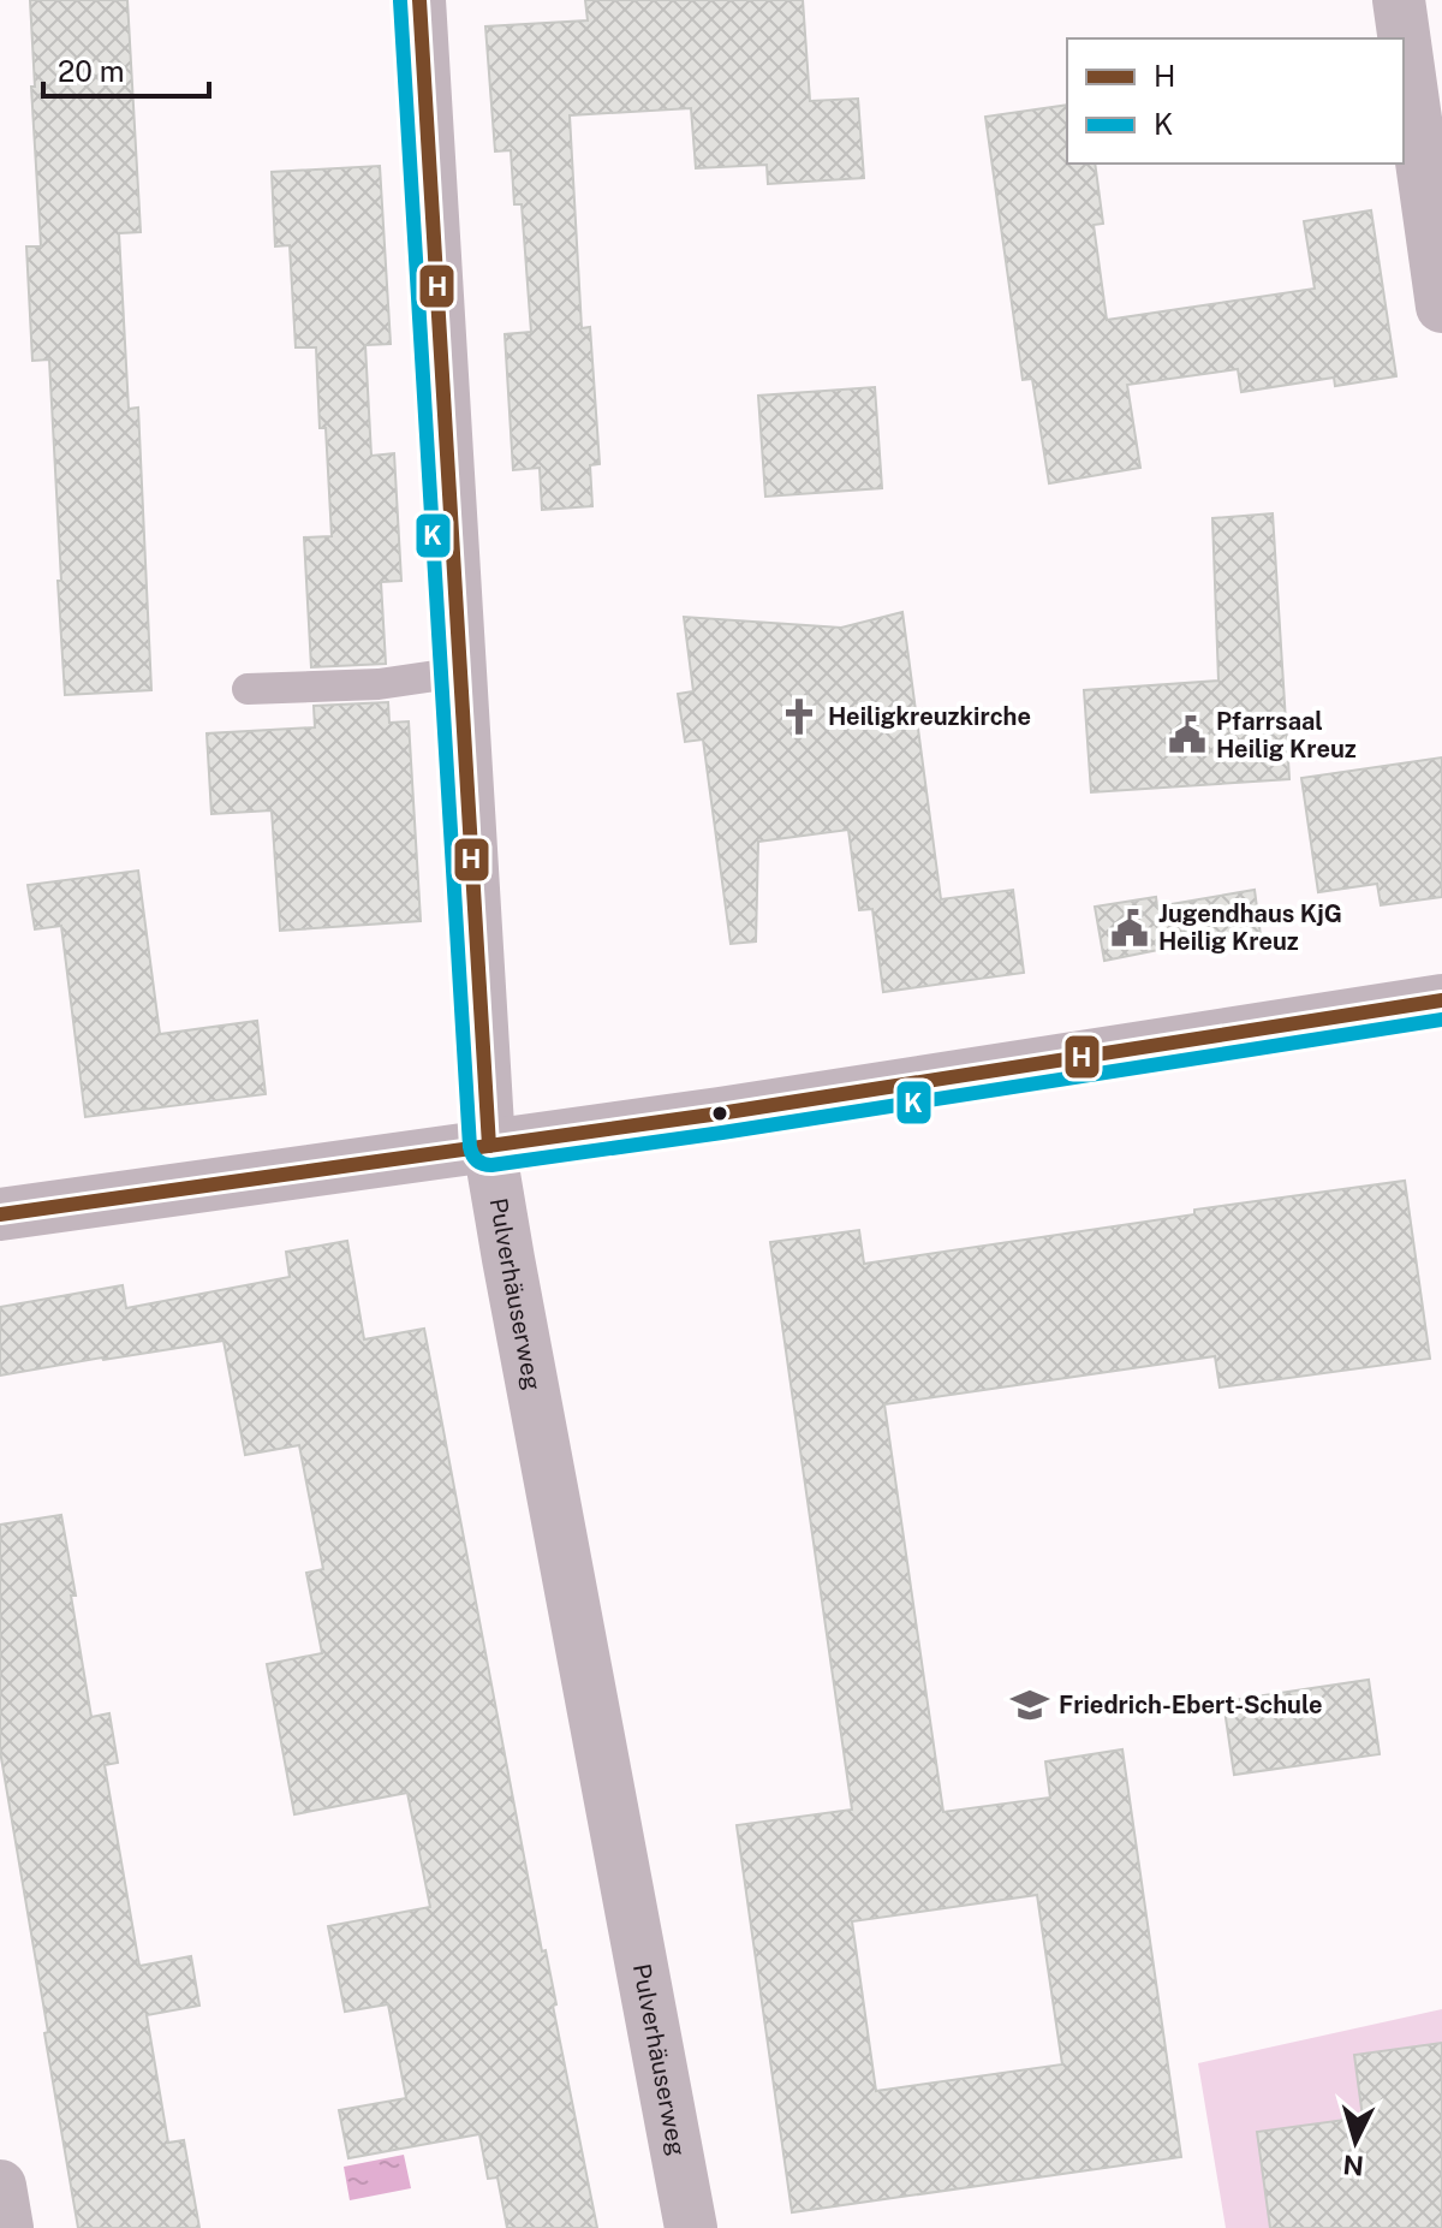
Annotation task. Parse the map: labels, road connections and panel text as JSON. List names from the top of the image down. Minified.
{"streets":{"street":["Pulverhäuserweg"]},"places":{"church":["Heiligkreuzkirche"],"public building":["Pfarrsaal Heilig Kreuz","Jugendhaus KjG Heilig Kreuz"],"school or university":["Friedrich-Ebert-Schule"]},"lines":["transit line H","transit line K"],"legend":["H","K"],"scale_bar":"20 m","north":"bottom"}
